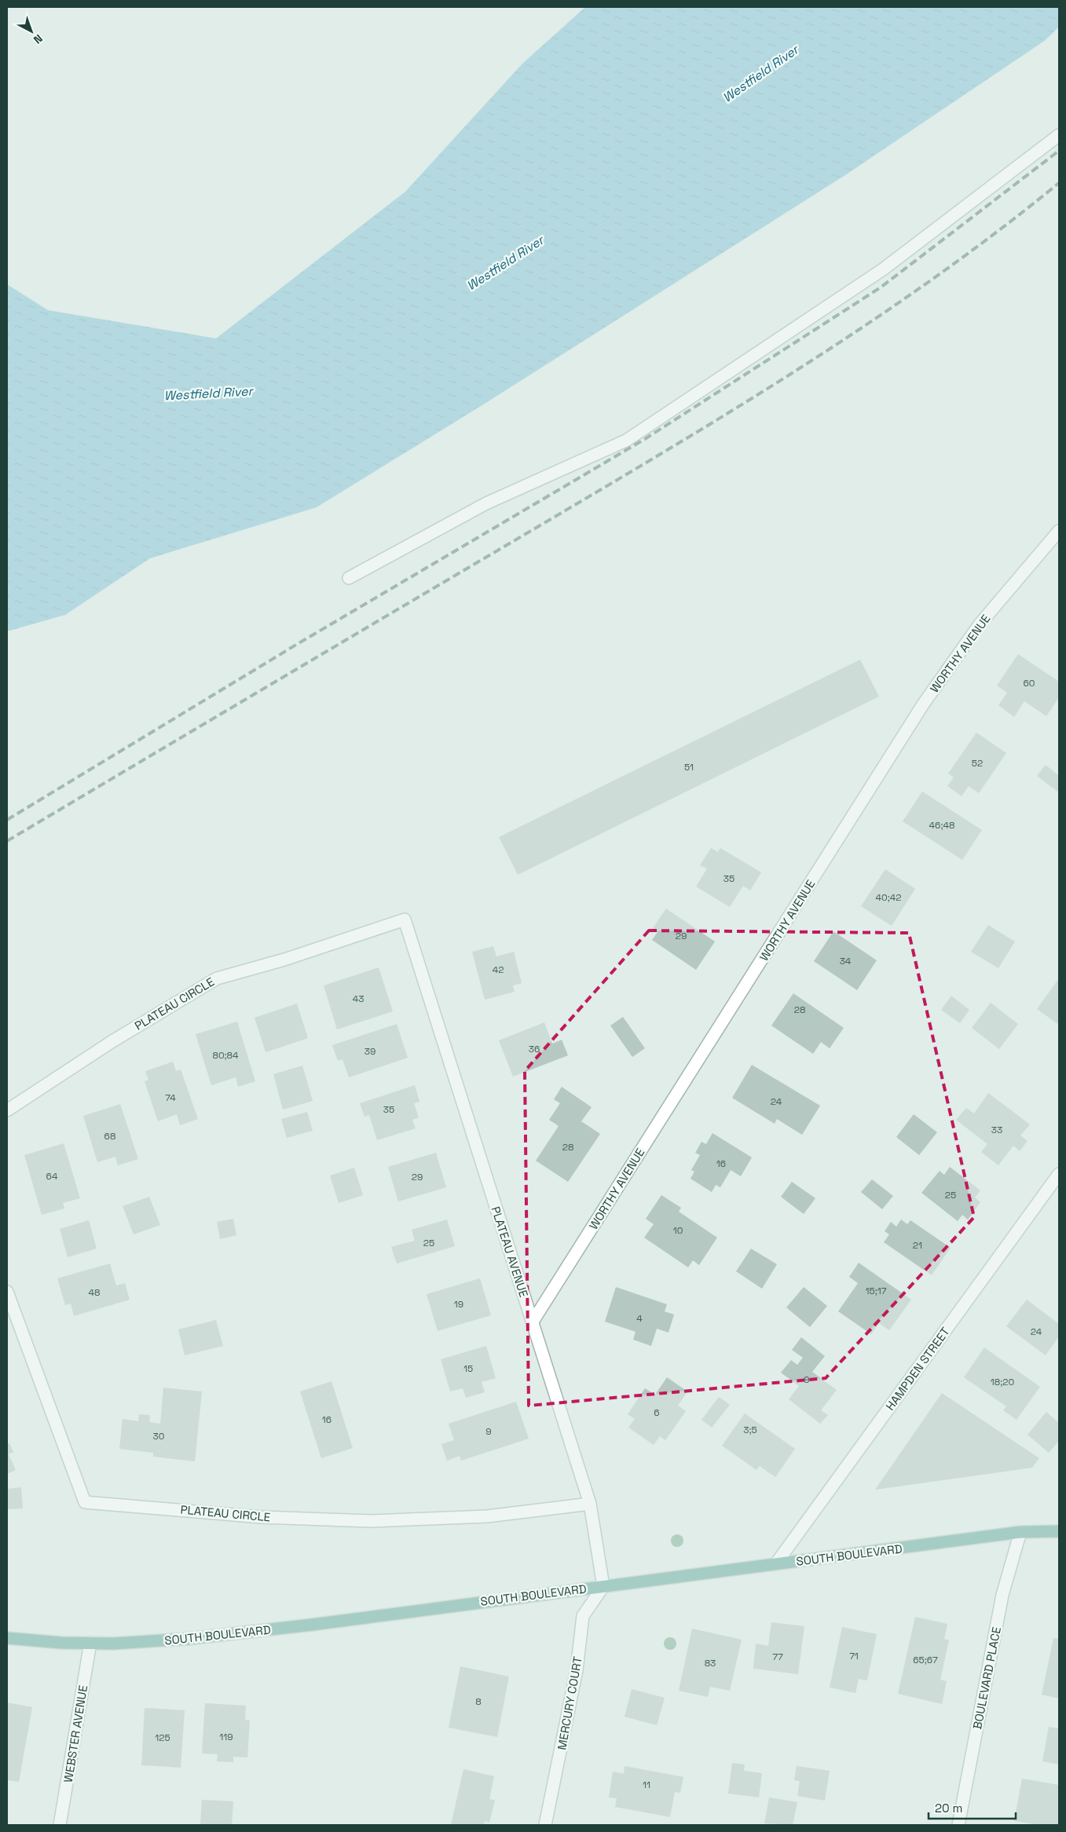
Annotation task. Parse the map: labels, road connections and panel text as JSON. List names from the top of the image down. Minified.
{"streets":{"main road":["SOUTH BOULEVARD"],"street":["WORTHY AVENUE","PLATEAU CIRCLE","PLATEAU AVENUE","HAMPDEN STREET","BOULEVARD PLACE","MERCURY COURT","WEBSTER AVENUE"]},"crossings":[["WORTHY AVENUE","PLATEAU AVENUE"],["PLATEAU CIRCLE","PLATEAU AVENUE"],["PLATEAU AVENUE","SOUTH BOULEVARD"],["PLATEAU AVENUE","MERCURY COURT"],["HAMPDEN STREET","SOUTH BOULEVARD"],["SOUTH BOULEVARD","BOULEVARD PLACE"],["SOUTH BOULEVARD","MERCURY COURT"],["SOUTH BOULEVARD","WEBSTER AVENUE"]],"water":["Westfield River"],"house_numbers":["60","52","51","46;48","35","40;42","29","34","42","43","28","36","39","80;84","74","24","35","33","68","28","16","64","29","25","10","25","21","15;17","48","19","4","24","15","9","18;20","6","16","3;5","9","30","71","77","65;67","83","8","119","125","11"],"scale_bar":"20 m","north":"bottom right"}
